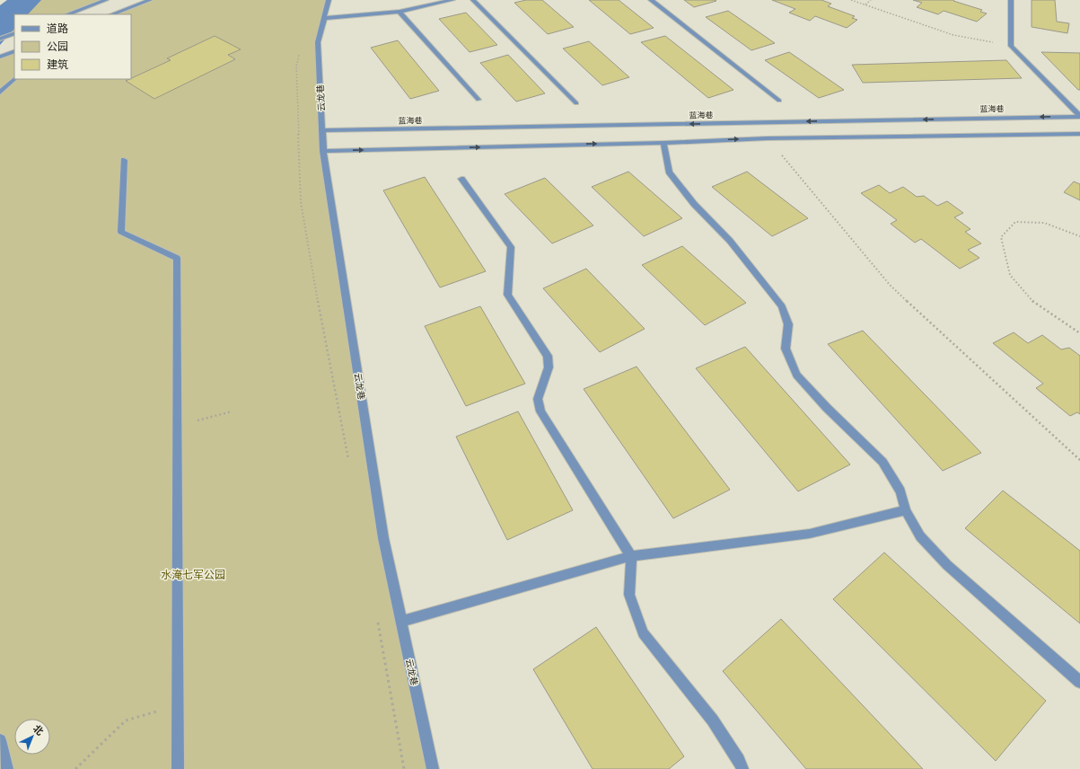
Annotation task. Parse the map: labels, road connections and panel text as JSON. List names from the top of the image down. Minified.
{"streets":{"street":["云龙巷","蓝海巷"]},"crossings":[["云龙巷","蓝海巷"]],"parks":["水淹七军公园"],"legend":["道路","公园","建筑"],"north":"top right"}
